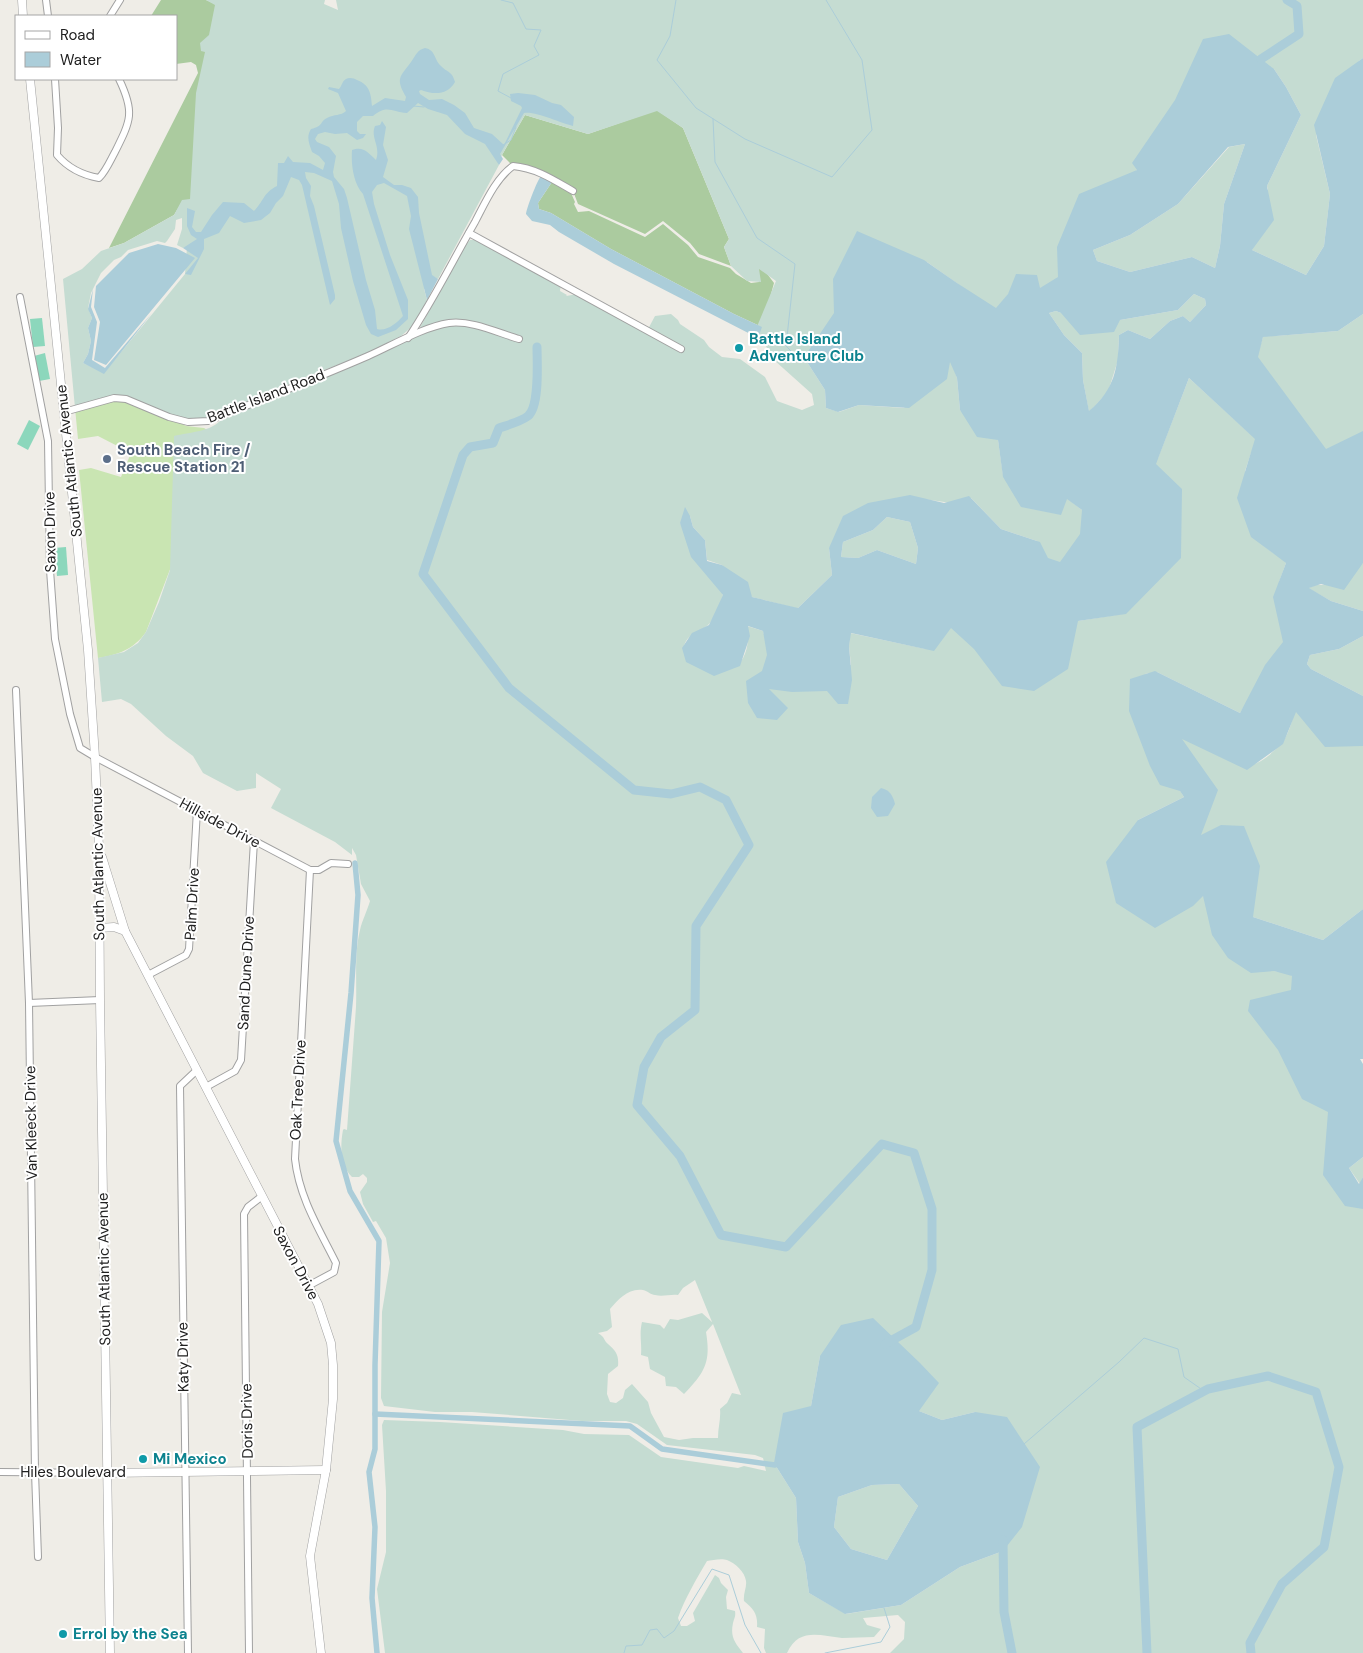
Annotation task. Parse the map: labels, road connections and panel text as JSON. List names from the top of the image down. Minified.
{"streets":{"street":["Battle Island Road","South Atlantic Avenue","Saxon Drive","Hillside Drive","Palm Drive","Sand Dune Drive","Oak Tree Drive","Van Kleeck Drive","Katy Drive","Doris Drive","Hiles Boulevard"]},"crossings":[["Battle Island Road","South Atlantic Avenue"],["South Atlantic Avenue","Saxon Drive"],["South Atlantic Avenue","Hillside Drive"],["South Atlantic Avenue","Hiles Boulevard"],["Saxon Drive","Hillside Drive"],["Saxon Drive","Palm Drive"],["Saxon Drive","Sand Dune Drive"],["Saxon Drive","Oak Tree Drive"],["Saxon Drive","Katy Drive"],["Saxon Drive","Doris Drive"],["Saxon Drive","Hiles Boulevard"],["Hillside Drive","Palm Drive"],["Hillside Drive","Sand Dune Drive"],["Hillside Drive","Oak Tree Drive"],["Van Kleeck Drive","Hiles Boulevard"],["Katy Drive","Hiles Boulevard"],["Doris Drive","Hiles Boulevard"]],"places":["Battle Island Adventure Club","South Beach Fire / Rescue Station 21","Mi Mexico","Errol by the Sea"],"legend":["Road","Water"]}
